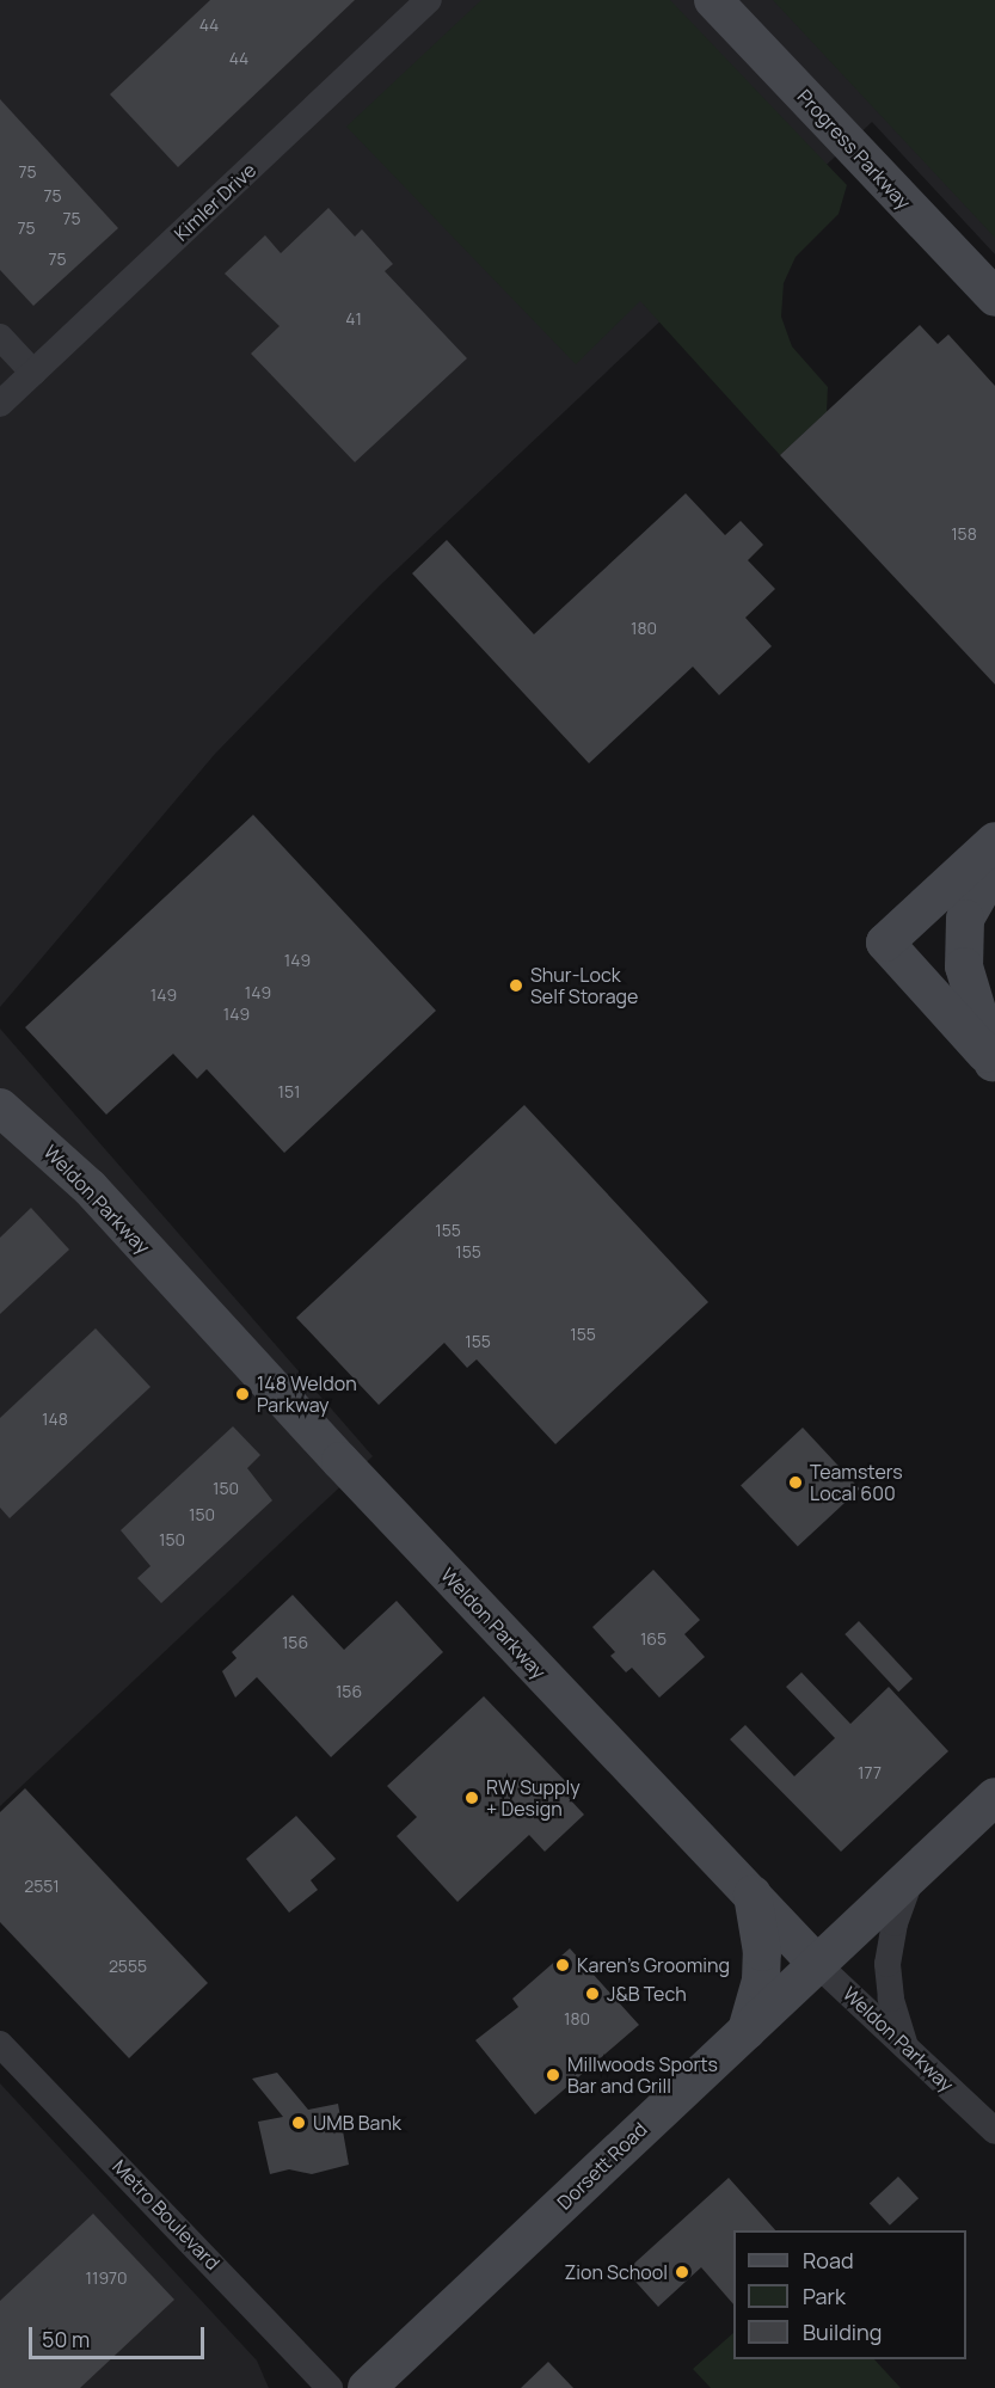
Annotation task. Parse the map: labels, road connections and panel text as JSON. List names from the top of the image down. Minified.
{"streets":{"street":["Progress Parkway","Kimler Drive","Weldon Parkway","Dorsett Road","Metro Boulevard"]},"crossings":[["Weldon Parkway","Dorsett Road"]],"places":["Shur-Lock Self Storage","148 Weldon Parkway","Teamsters Local 600","RW Supply + Design","Karen's Grooming","J&B Tech","Millwoods Sports Bar and Grill","UMB Bank","Zion School"],"house_numbers":["44","44","75","75","75","75","75","41","158","180","149","149","149","149","151","155","155","155","155","148","150","150","150","165","156","156","177","2551","2555","180","11970"],"legend":["Road","Park","Building"],"scale_bar":"50 m"}
